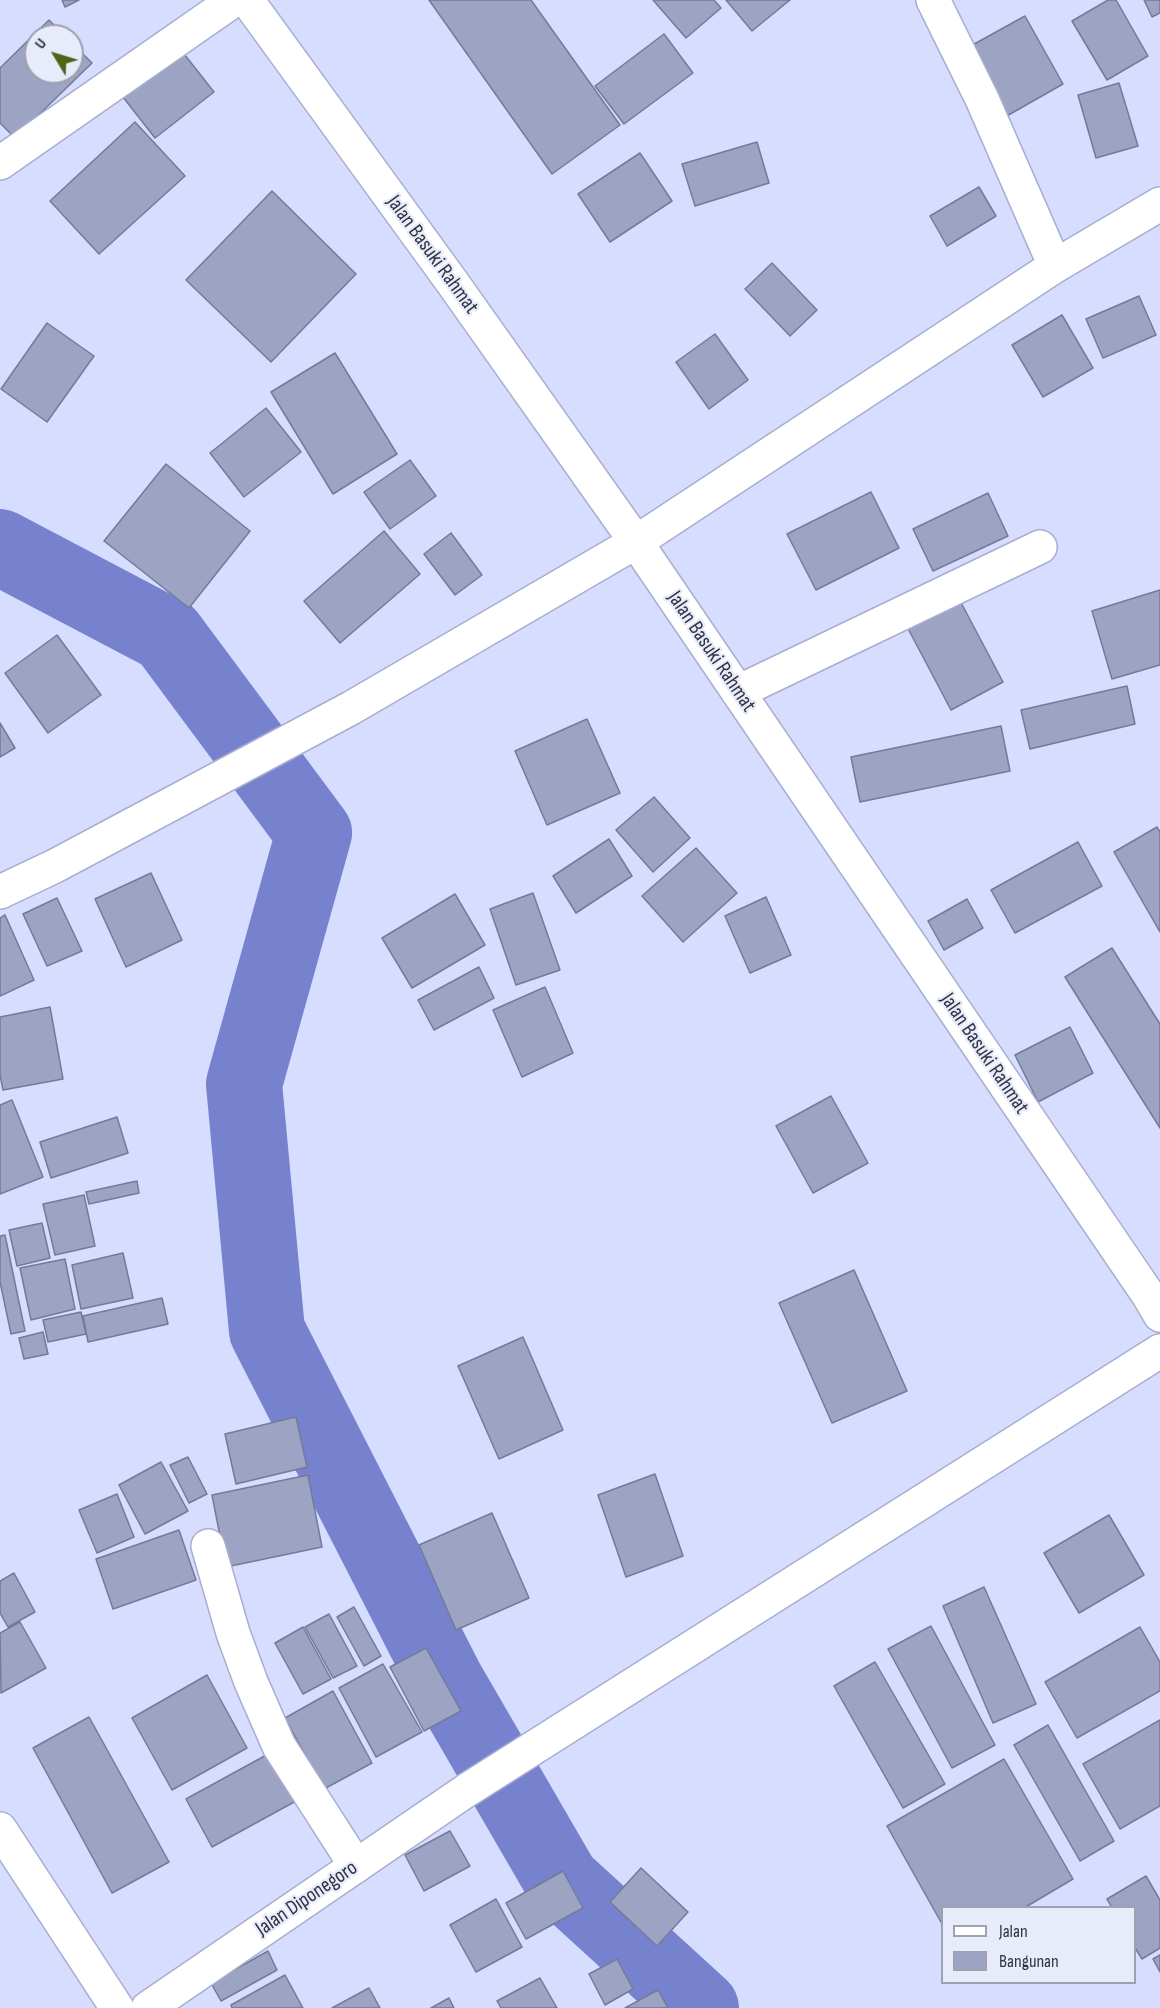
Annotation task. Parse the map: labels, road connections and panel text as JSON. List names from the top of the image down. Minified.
{"streets":{"street":["Jalan Basuki Rahmat","Jalan Diponegoro"]},"legend":["Jalan","Bangunan"],"north":"top left"}
